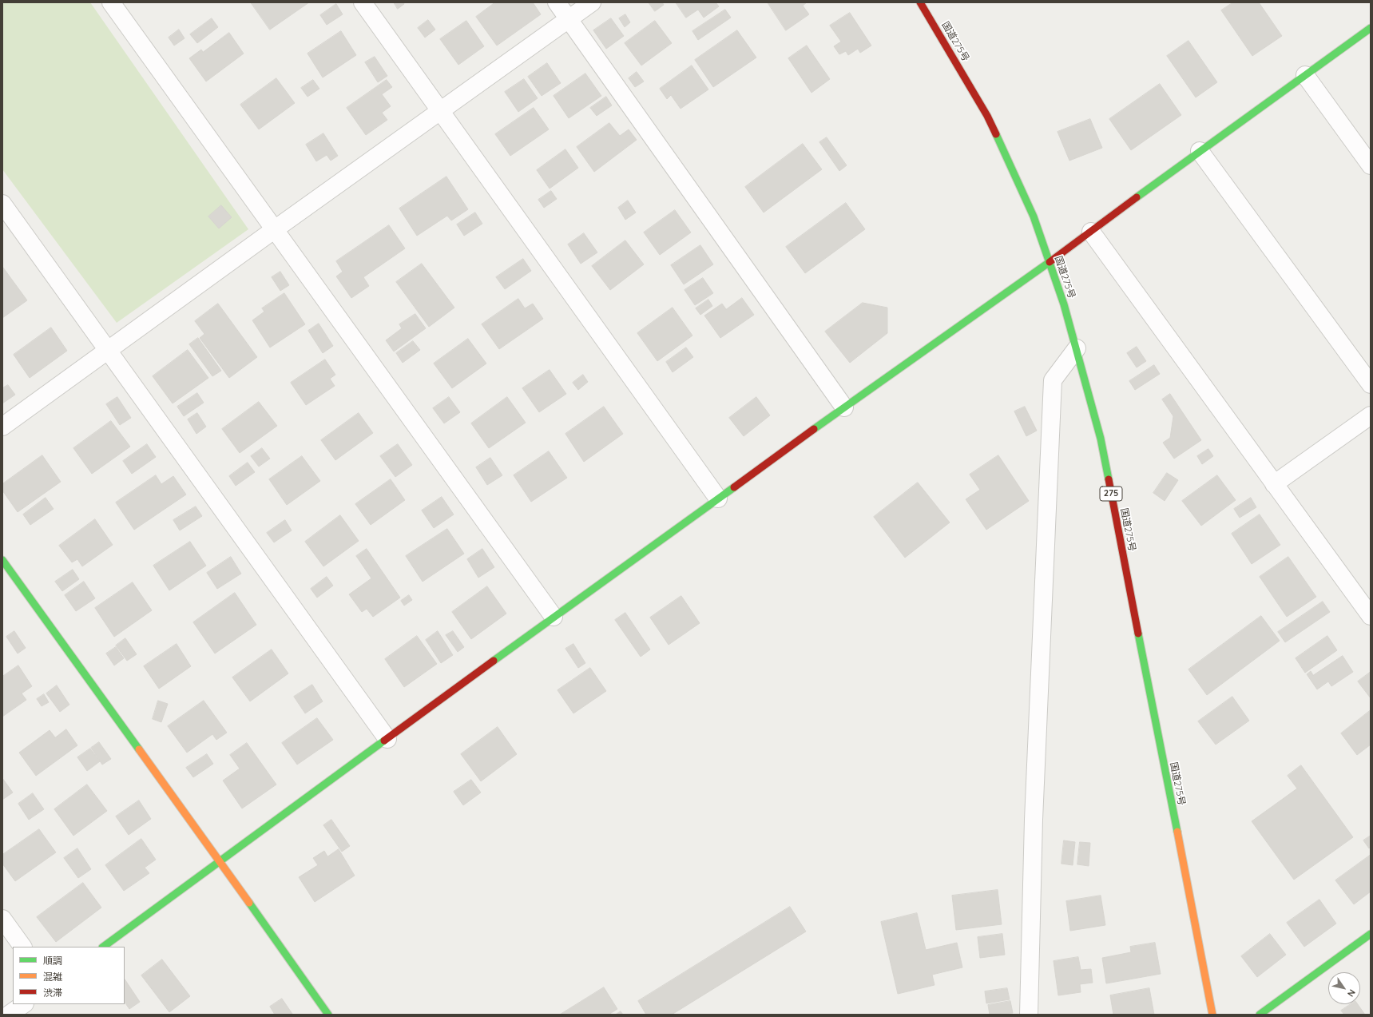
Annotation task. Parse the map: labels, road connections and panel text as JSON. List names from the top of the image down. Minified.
{"streets":{"main road":["国道275号","275"]},"legend":["順調","混雑","渋滞"],"north":"bottom right"}
